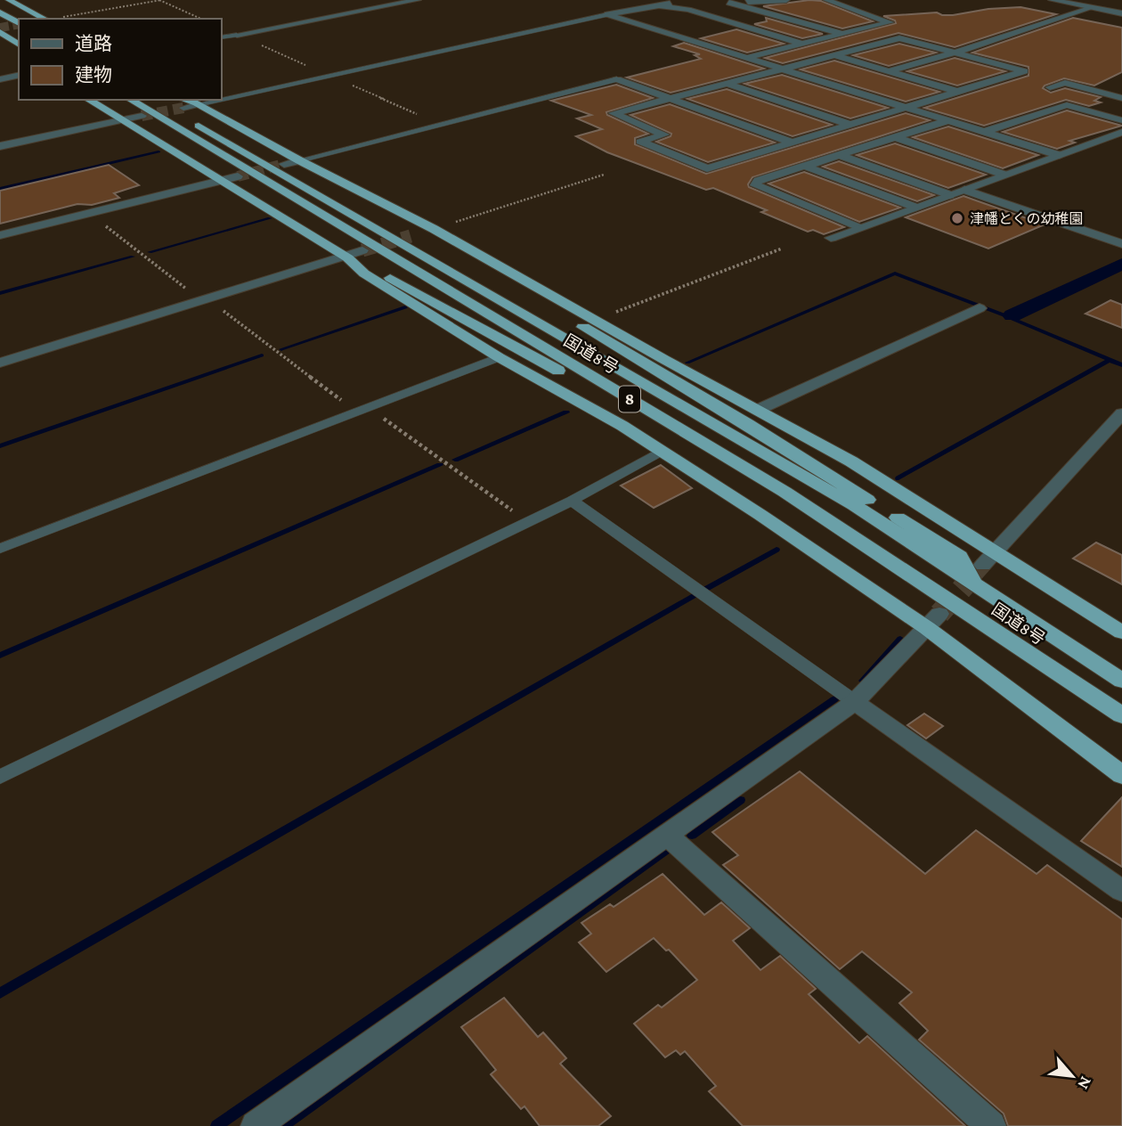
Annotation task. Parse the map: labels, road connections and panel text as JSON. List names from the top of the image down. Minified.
{"streets":{"highway":["国道8号","8"]},"places":["津幡とくの幼稚園"],"legend":["道路","建物"],"north":"bottom right"}
